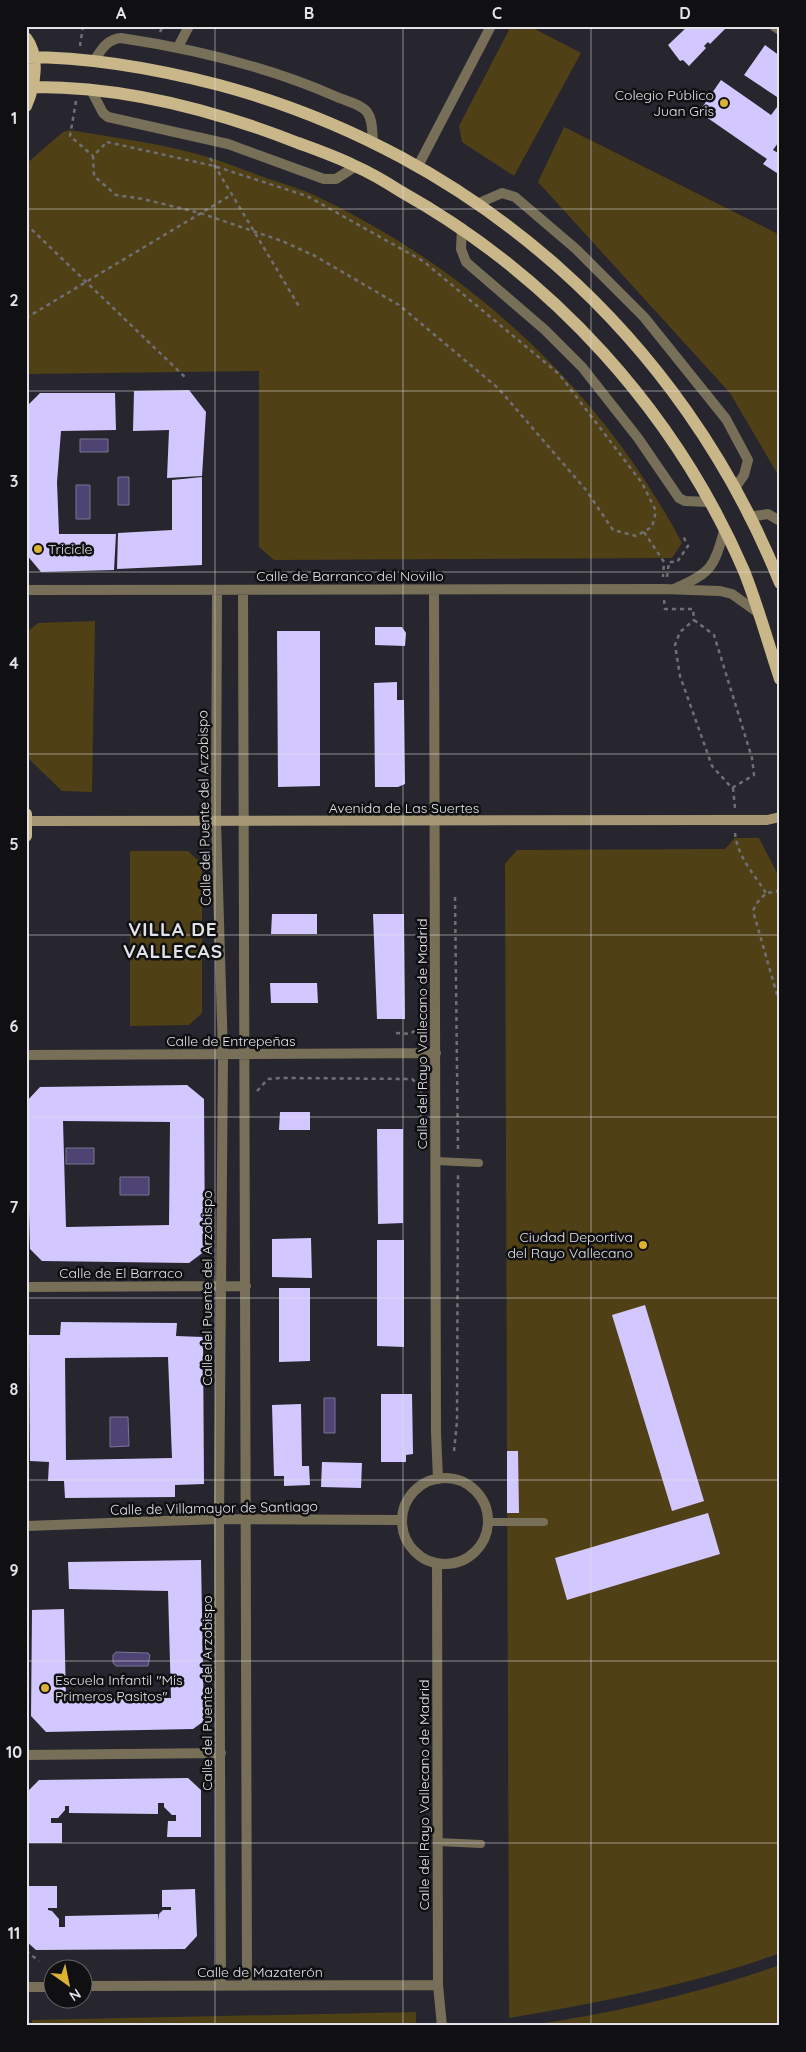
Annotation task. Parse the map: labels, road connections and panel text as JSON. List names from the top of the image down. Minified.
{"streets":{"main road":["Avenida de Las Suertes"],"street":["Calle de Barranco del Novillo","Calle del Puente del Arzobispo","Calle del Rayo Vallecano de Madrid","Calle de Entrepeñas","Calle de El Barraco","Calle de Villamayor de Santiago","Calle de Mazaterón"]},"crossings":[["Calle de Barranco del Novillo","Calle del Puente del Arzobispo"],["Calle de Barranco del Novillo","Calle del Rayo Vallecano de Madrid"],["Calle del Puente del Arzobispo","Avenida de Las Suertes"],["Calle del Puente del Arzobispo","Calle de Entrepeñas"],["Calle del Puente del Arzobispo","Calle de El Barraco"],["Calle del Puente del Arzobispo","Calle de Villamayor de Santiago"],["Calle del Puente del Arzobispo","Calle de Mazaterón"],["Avenida de Las Suertes","Calle del Rayo Vallecano de Madrid"],["Calle del Rayo Vallecano de Madrid","Calle de Entrepeñas"],["Calle del Rayo Vallecano de Madrid","Calle de Villamayor de Santiago"],["Calle del Rayo Vallecano de Madrid","Calle de Mazaterón"]],"districts":["VILLA DE VALLECAS"],"places":["Colegio Público Juan Gris","Tricicle","Ciudad Deportiva del Rayo Vallecano","Escuela Infantil \"Mis Primeros Pasitos\""],"north":"bottom right","grid":{"columns":["A","B","C","D"],"rows":["1","2","3","4","5","6","7","8","9","10","11"]}}
